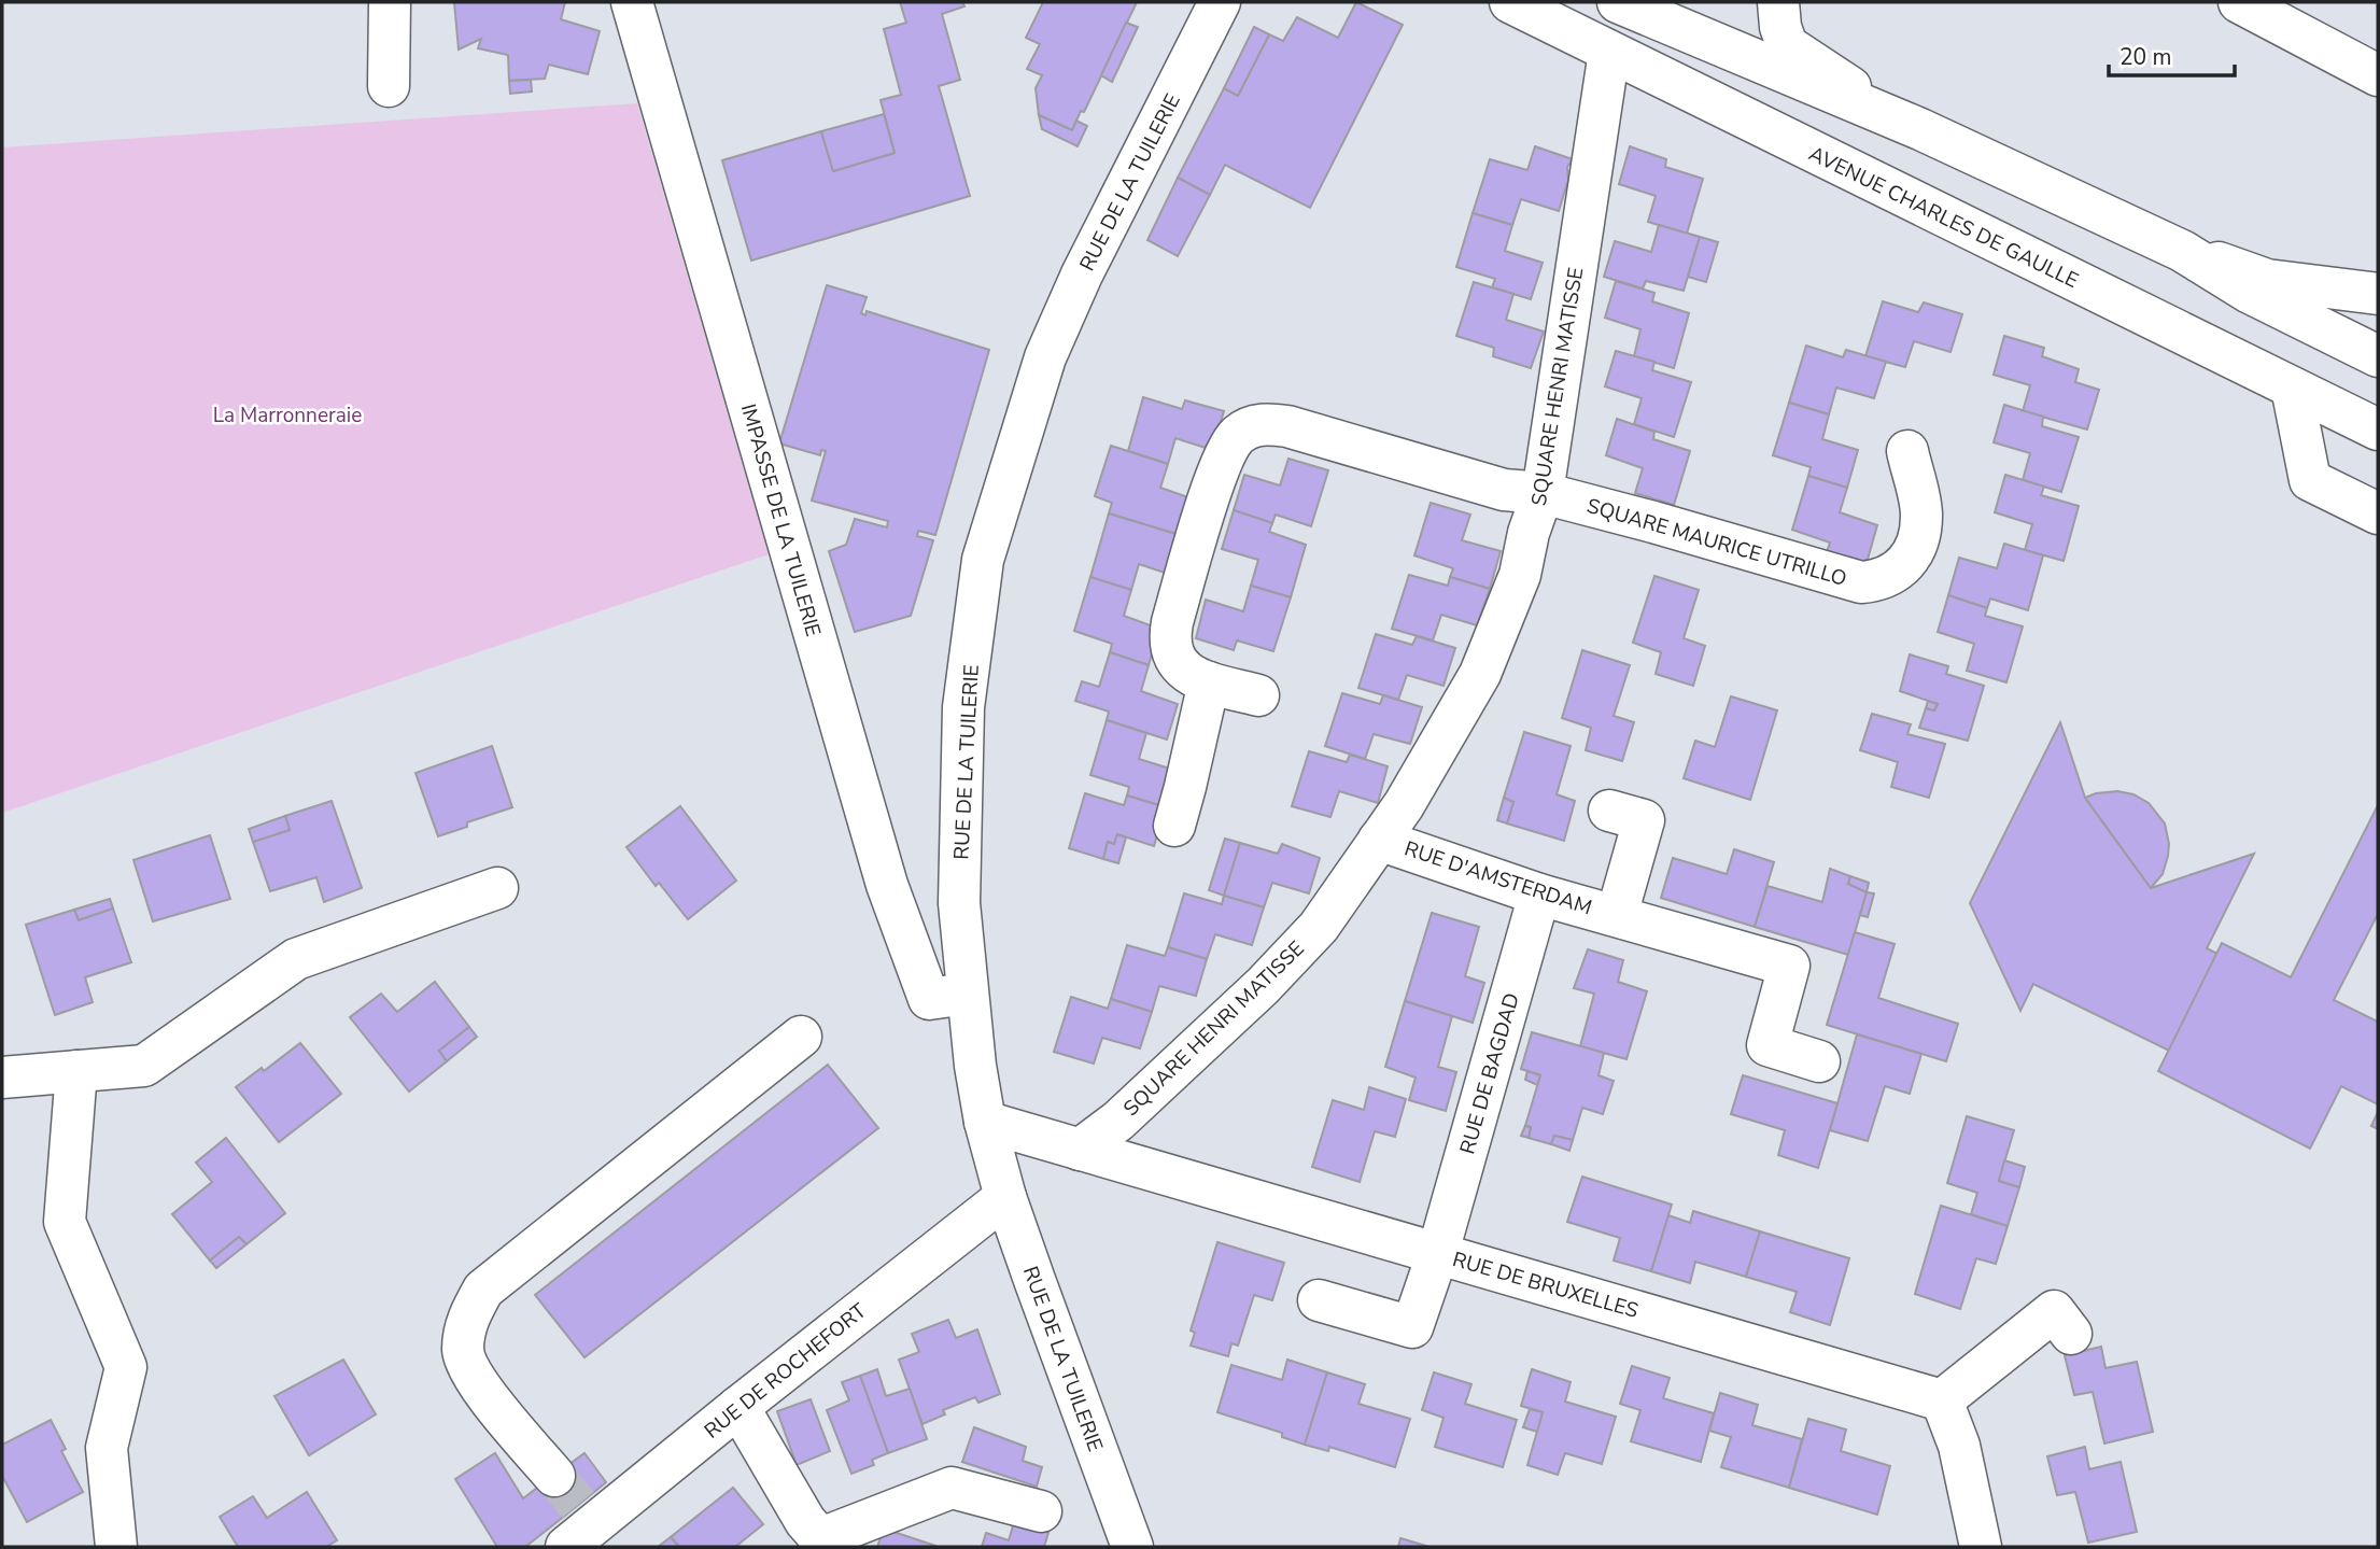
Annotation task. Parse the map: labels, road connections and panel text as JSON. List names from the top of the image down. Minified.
{"streets":{"street":["RUE DE LA TUILERIE","AVENUE CHARLES DE GAULLE","SQUARE HENRI MATISSE","IMPASSE DE LA TUILERIE","SQUARE MAURICE UTRILLO","RUE D'AMSTERDAM","RUE DE BAGDAD","RUE DE BRUXELLES","RUE DE ROCHEFORT"]},"crossings":[["RUE DE LA TUILERIE","IMPASSE DE LA TUILERIE"],["RUE DE LA TUILERIE","RUE DE BRUXELLES"],["RUE DE LA TUILERIE","RUE DE ROCHEFORT"],["AVENUE CHARLES DE GAULLE","SQUARE HENRI MATISSE"],["SQUARE HENRI MATISSE","SQUARE MAURICE UTRILLO"],["SQUARE HENRI MATISSE","RUE D'AMSTERDAM"],["SQUARE HENRI MATISSE","RUE DE BRUXELLES"],["RUE D'AMSTERDAM","RUE DE BAGDAD"],["RUE DE BAGDAD","RUE DE BRUXELLES"]],"parks":["La Marronneraie"],"scale_bar":"20 m"}
